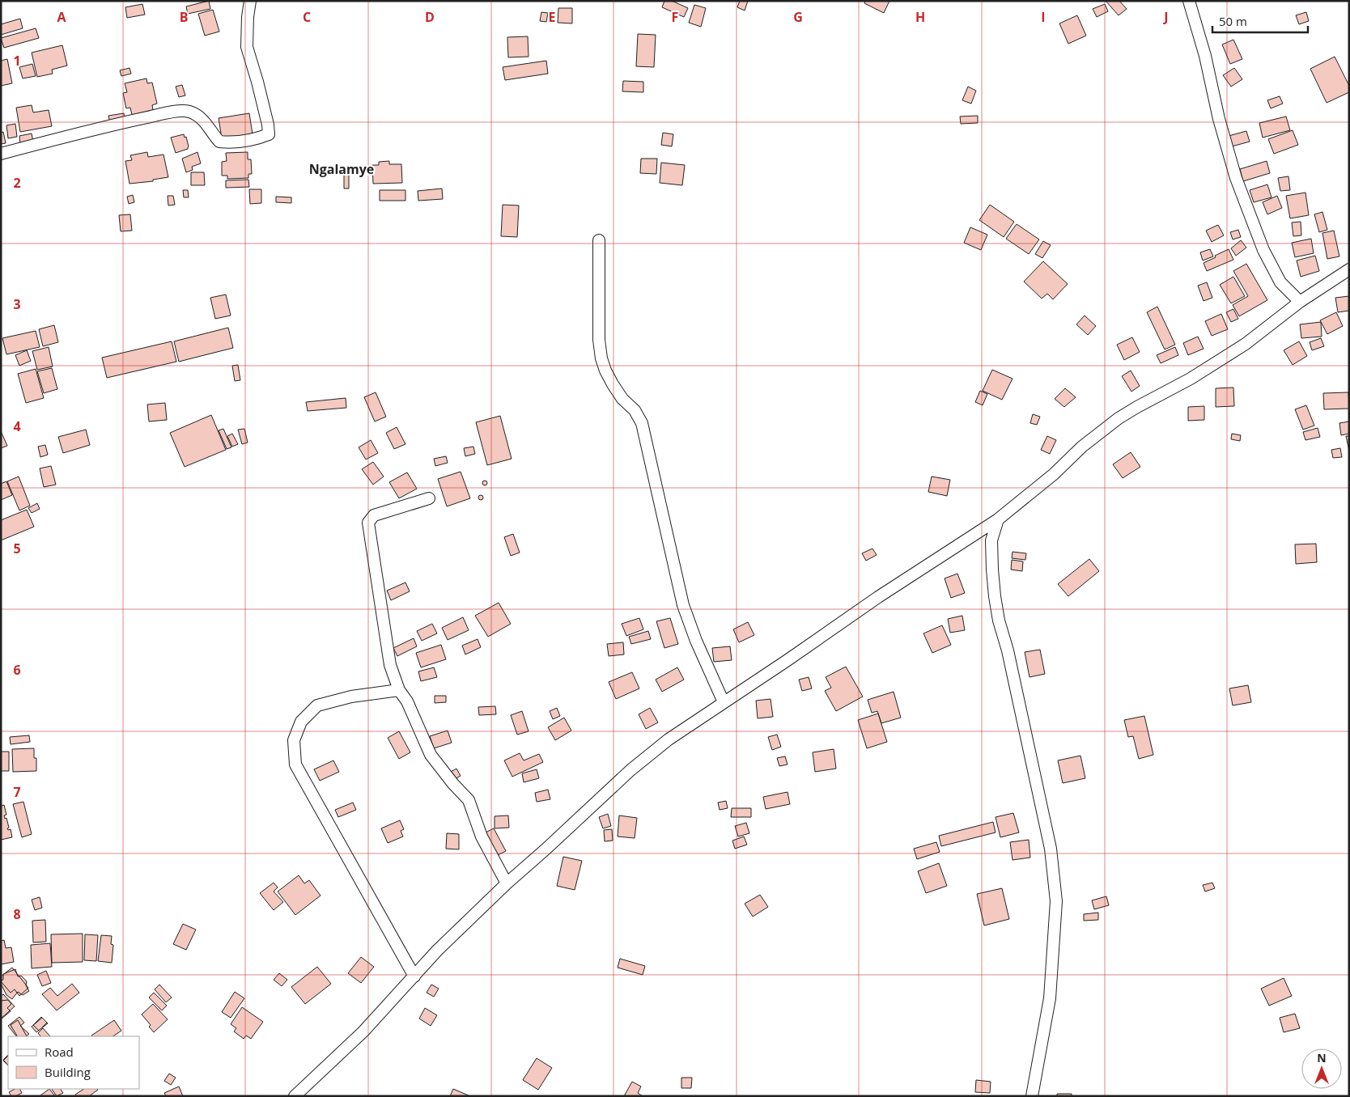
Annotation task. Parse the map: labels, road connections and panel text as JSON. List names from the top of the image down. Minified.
{"districts":["Ngalamye"],"legend":["Road","Building"],"scale_bar":"50 m","north":"top","grid":{"columns":["A","B","C","D","E","F","G","H","I","J"],"rows":["1","2","3","4","5","6","7","8"]}}
